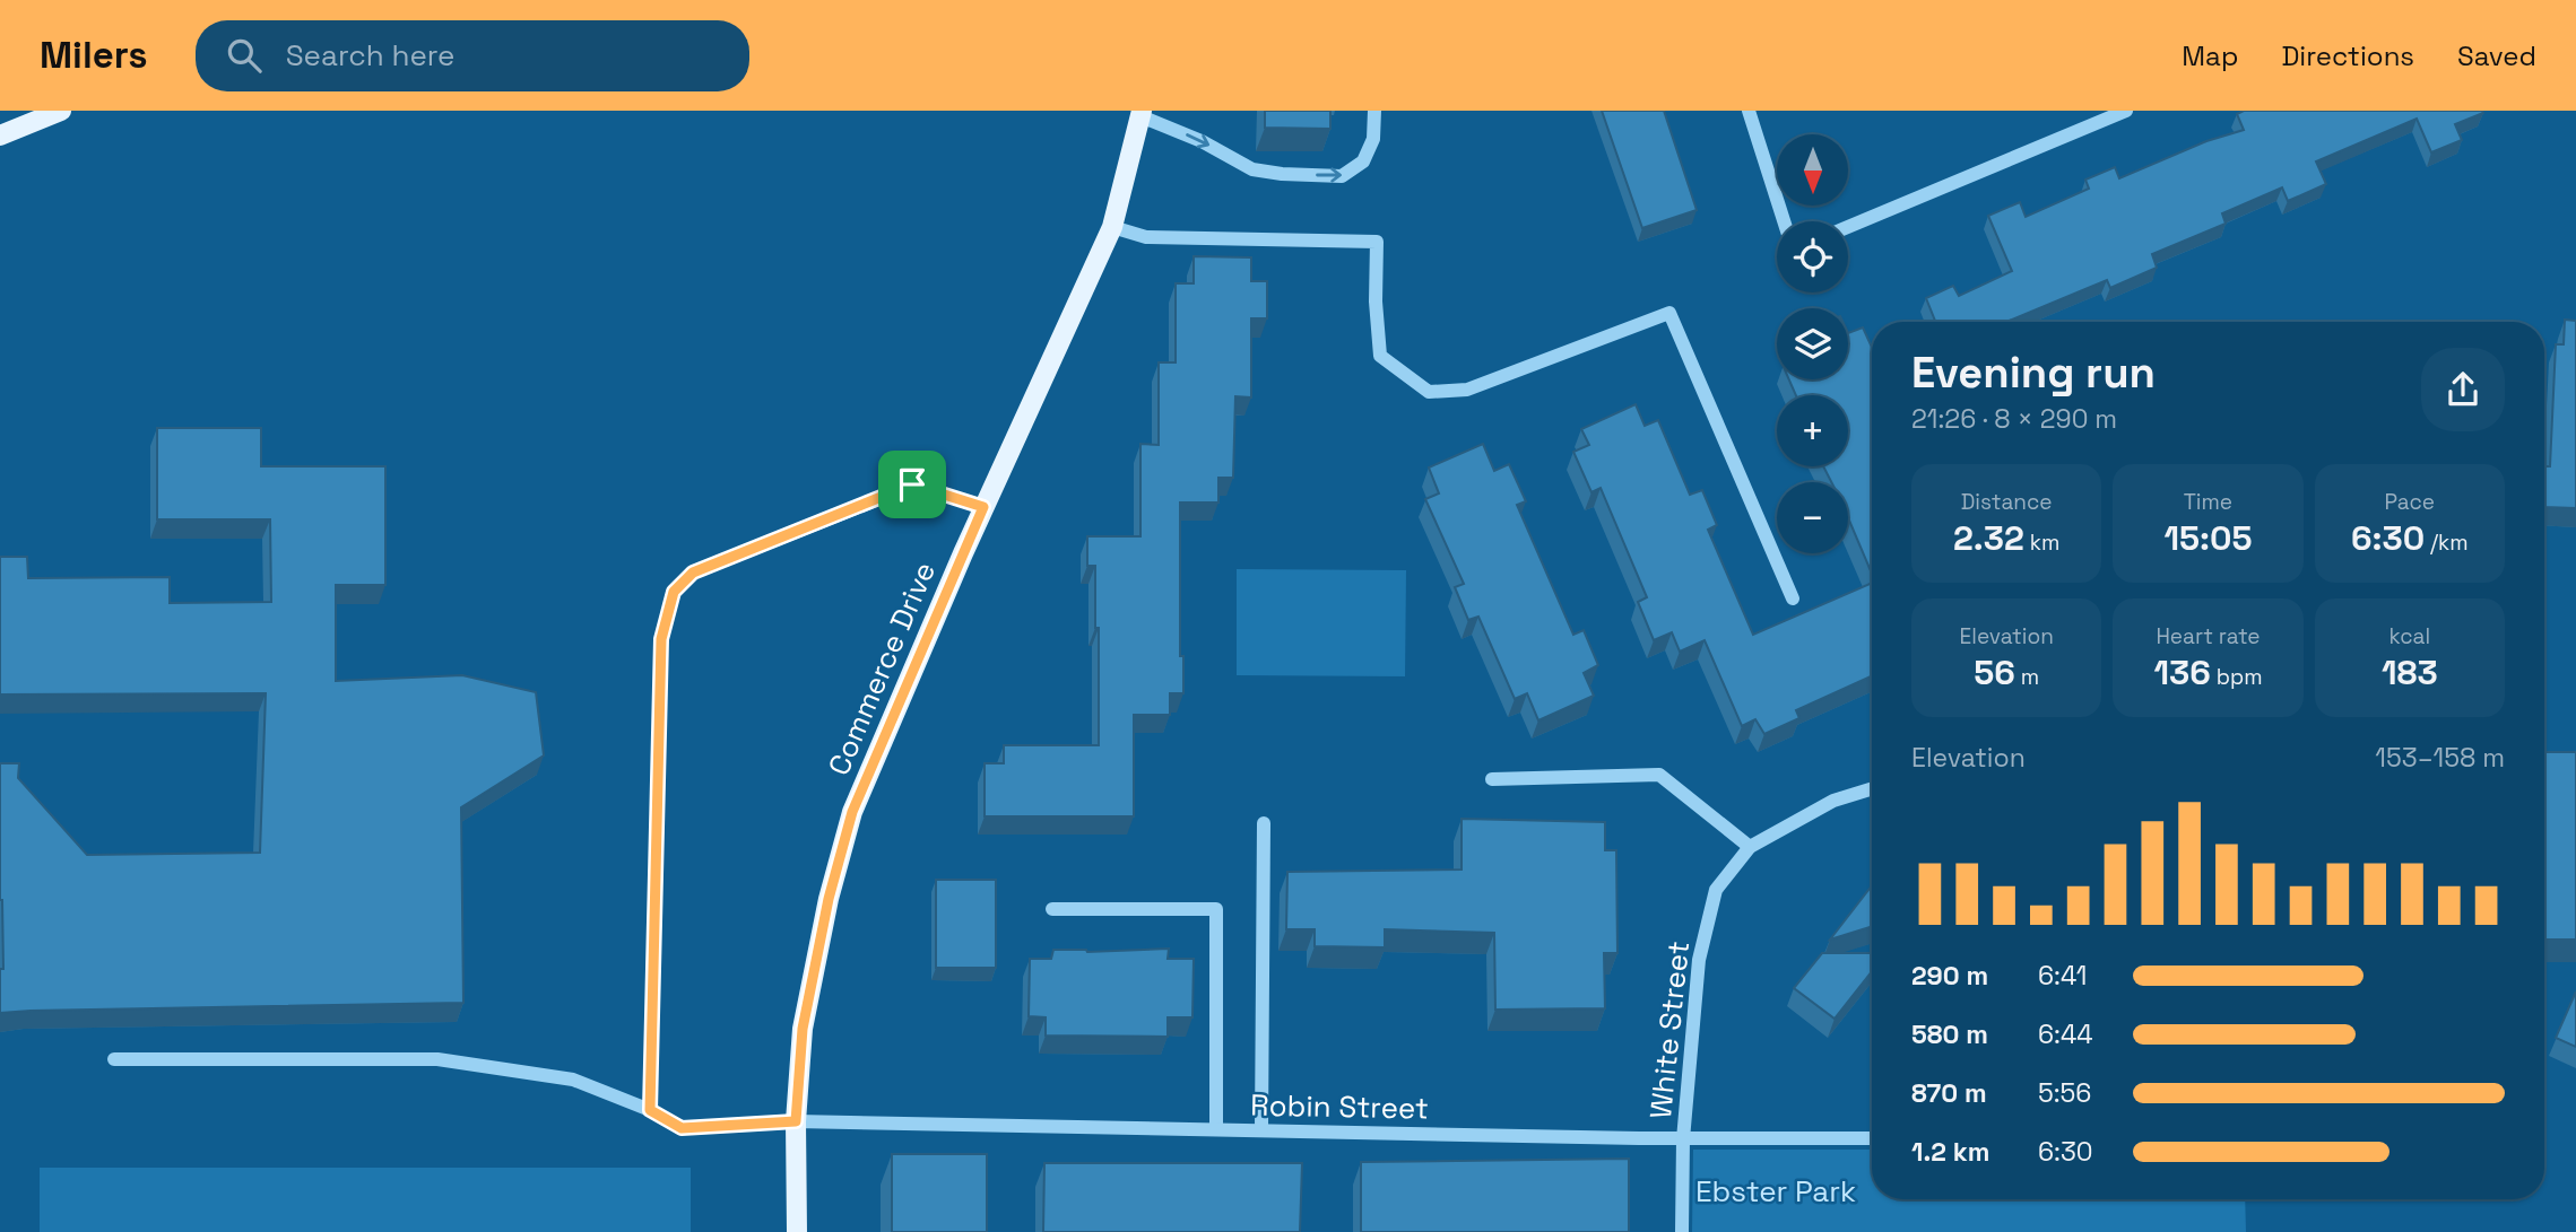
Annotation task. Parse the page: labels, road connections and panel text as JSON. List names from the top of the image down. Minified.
{"streets":{"main road":["Commerce Drive"],"street":["White Street","Robin Street"]},"crossings":[["Commerce Drive","Robin Street"],["White Street","Robin Street"]],"parks":["Ebster Park"],"north":"bottom","page":{"header":"Milers","search":"Search here","nav":["Map","Directions","Saved"],"map_buttons":["+","−"],"heading":["Evening run","21:26 · 8 × 290 m"],"stats":[["Distance","2.32 km"],["Time","15:05"],["Pace","6:30 /km"],["Elevation","56 m"],["Heart rate","136 bpm"],["kcal","183"]],"chart":["Elevation","153–158 m"],"list":[{"name":"290 m","note":"6:41"},{"name":"580 m","note":"6:44"},{"name":"870 m","note":"5:56"},{"name":"1.2 km","note":"6:30"}]}}
